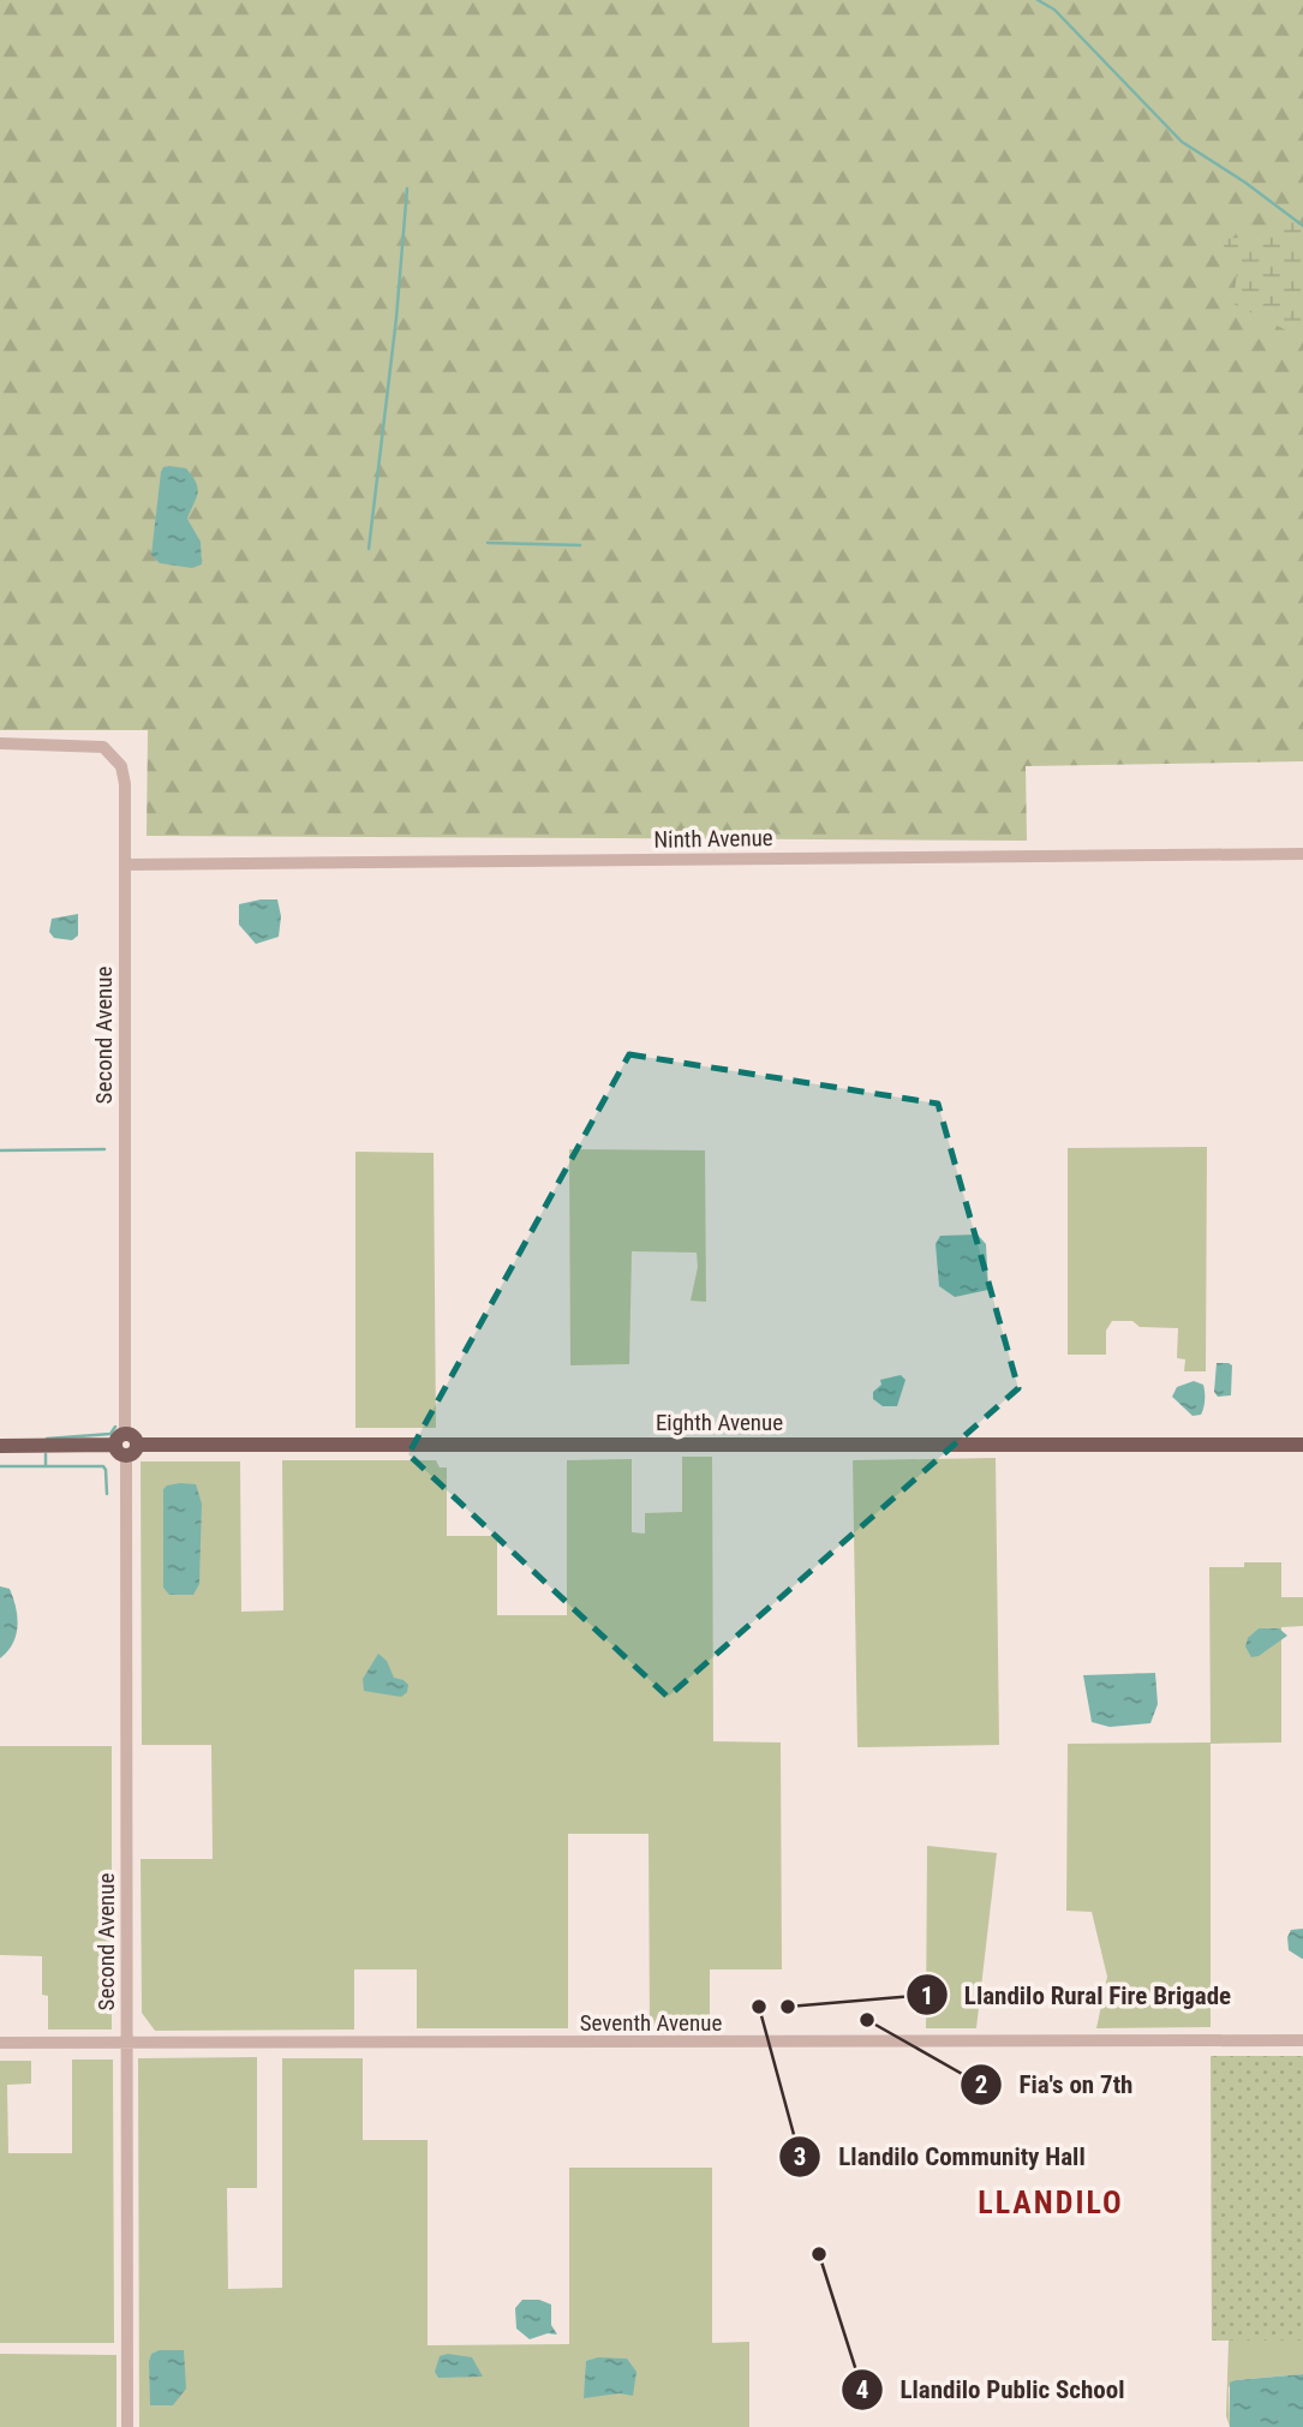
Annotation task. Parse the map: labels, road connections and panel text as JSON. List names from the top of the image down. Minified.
{"streets":{"main road":["Eighth Avenue"],"street":["Ninth Avenue","Second Avenue","Seventh Avenue"]},"crossings":[["Ninth Avenue","Second Avenue"],["Second Avenue","Eighth Avenue"],["Second Avenue","Seventh Avenue"]],"districts":["LLANDILO"],"places":["Llandilo Community Hall","Llandilo Rural Fire Brigade","Fia's on 7th","Llandilo Public School"]}
